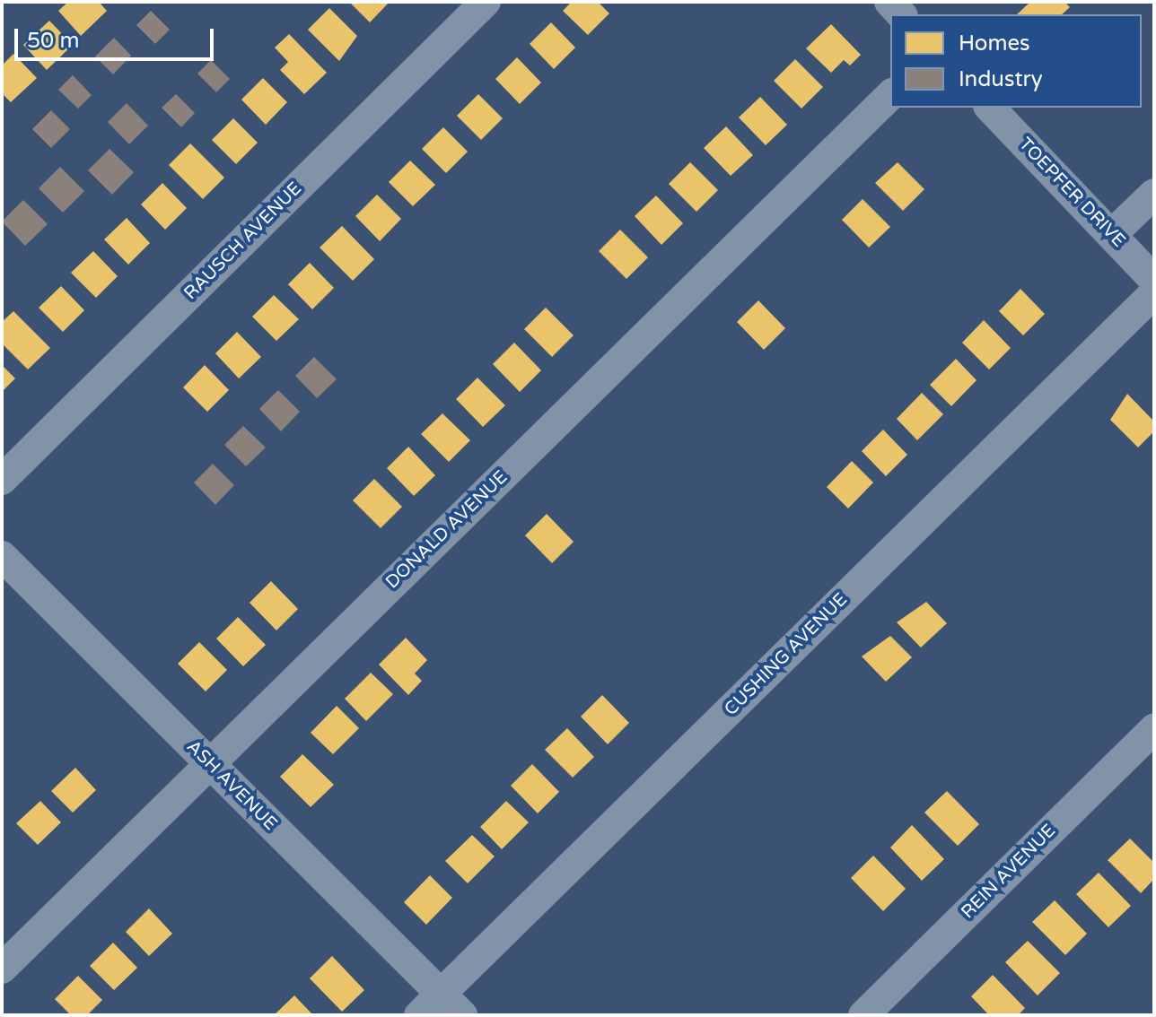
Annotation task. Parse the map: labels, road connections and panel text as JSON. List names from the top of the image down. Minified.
{"streets":{"street":["TOEPFER DRIVE","RAUSCH AVENUE","DONALD AVENUE","CUSHING AVENUE","ASH AVENUE","REIN AVENUE"]},"crossings":[["DONALD AVENUE","ASH AVENUE"],["CUSHING AVENUE","ASH AVENUE"]],"legend":["Homes","Industry"],"scale_bar":"50 m"}
